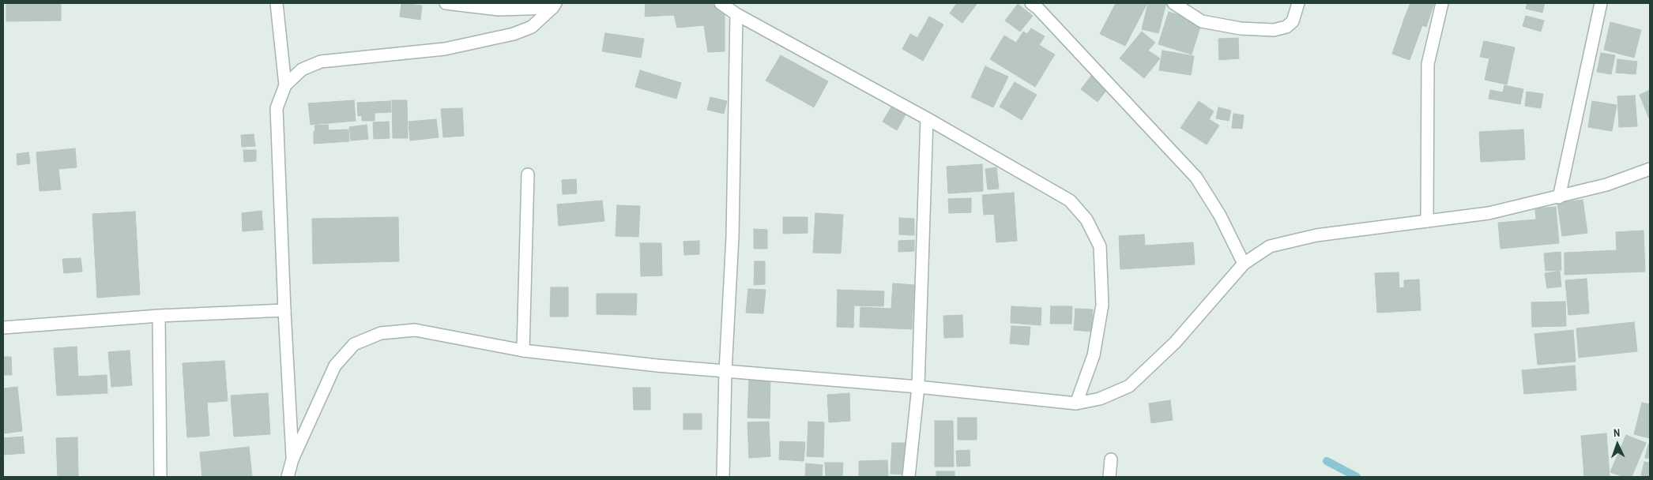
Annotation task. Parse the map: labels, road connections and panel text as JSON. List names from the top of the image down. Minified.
{"north":"top"}
